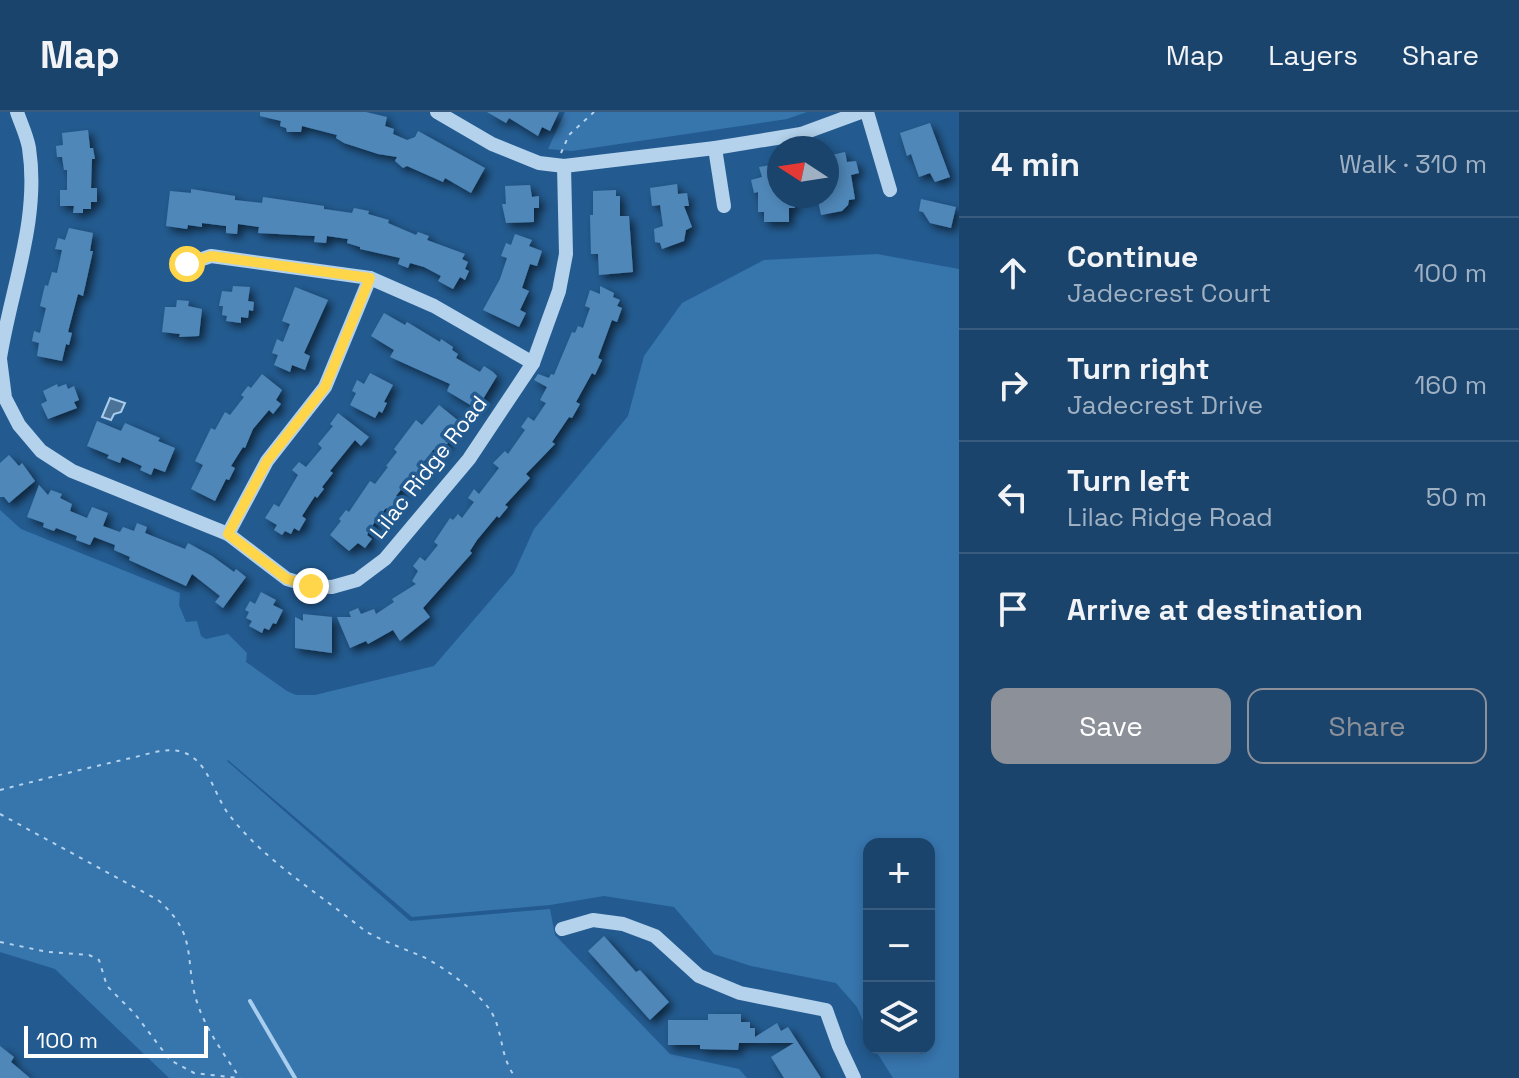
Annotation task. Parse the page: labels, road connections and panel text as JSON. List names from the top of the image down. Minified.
{"streets":{"street":["Lilac Ridge Road"]},"scale_bar":"100 m","north":"left","page":{"header":"Map","nav":["Map","Layers","Share"],"heading":["4 min","Walk · 310 m"],"list":[["Continue","Jadecrest Court","100 m"],["Turn right","Jadecrest Drive","160 m"],["Turn left","Lilac Ridge Road","50 m"],"Arrive at destination"],"buttons":["Save","Share"],"map_buttons":["+","−"],"scale":"100 m"}}
